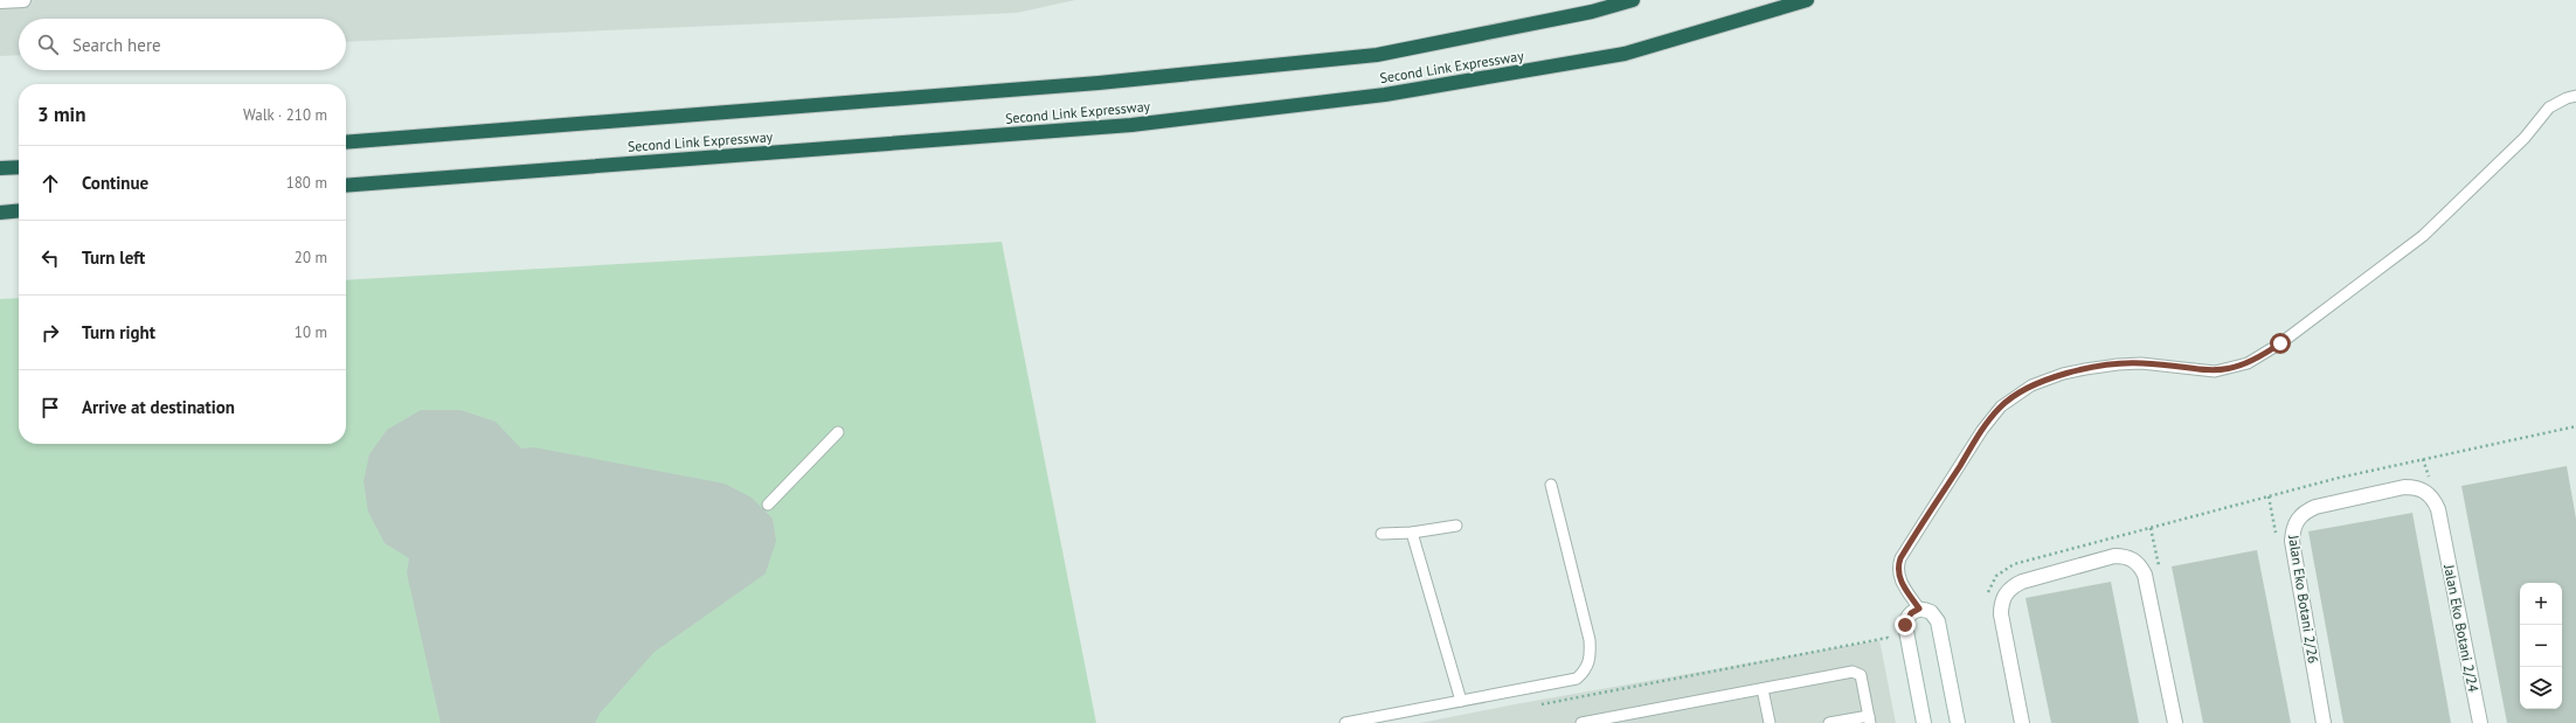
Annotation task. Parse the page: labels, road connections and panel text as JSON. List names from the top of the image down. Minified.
{"streets":{"highway":["Second Link Expressway"],"street":["Jalan Eko Botani 2/26","Jalan Eko Botani 2/24"]},"crossings":[["Jalan Eko Botani 2/26","Jalan Eko Botani 2/24"]],"page":{"search":"Search here","heading":["3 min","Walk · 210 m"],"list":[["Continue","180 m"],["Turn left","20 m"],["Turn right","10 m"],"Arrive at destination"],"map_buttons":["+","−"]}}
